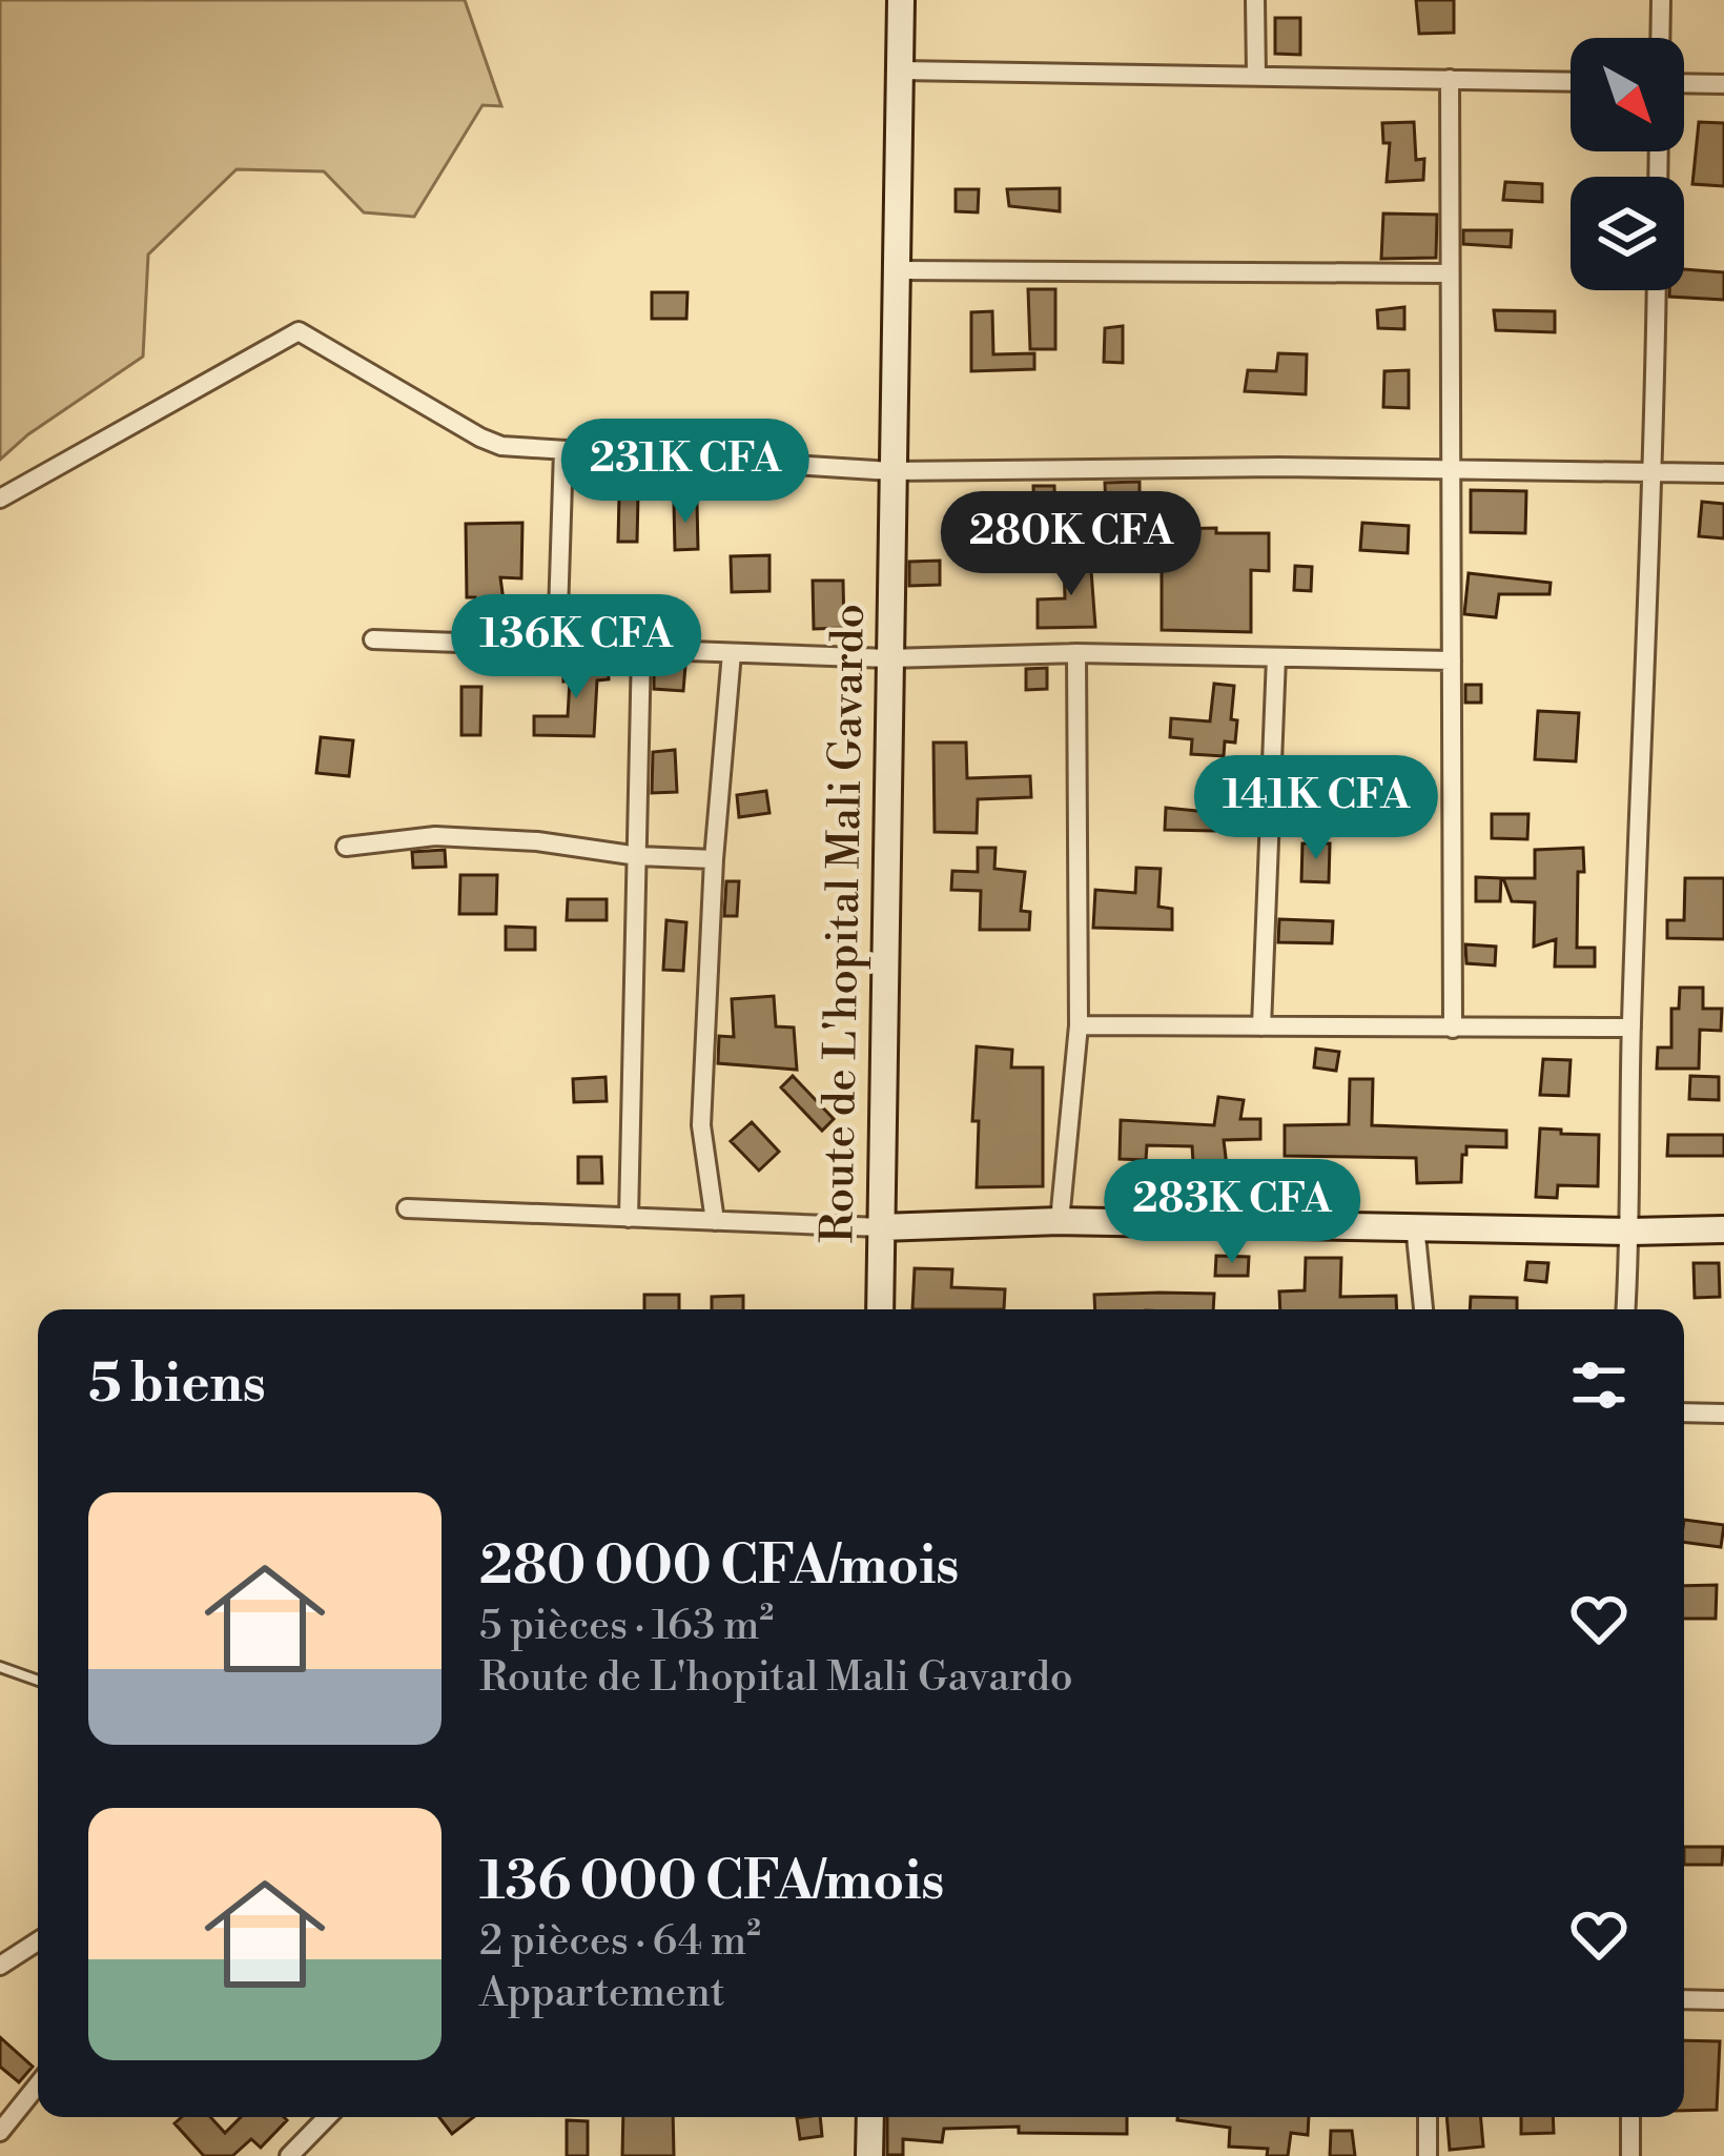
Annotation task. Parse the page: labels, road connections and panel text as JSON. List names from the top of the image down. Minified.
{"streets":{"street":["Route de L'hopital Mali Gavardo"]},"north":"bottom right","page":{"price":["231K CFA","280K CFA","136K CFA","141K CFA","283K CFA"],"heading":"5 biens","list":[{"name":"280 000 CFA/mois","note":"5 pièces · 163 m² · Route de L'hopital Mali Gavardo"},{"name":"136 000 CFA/mois","note":"2 pièces · 64 m² · Appartement"}]}}
